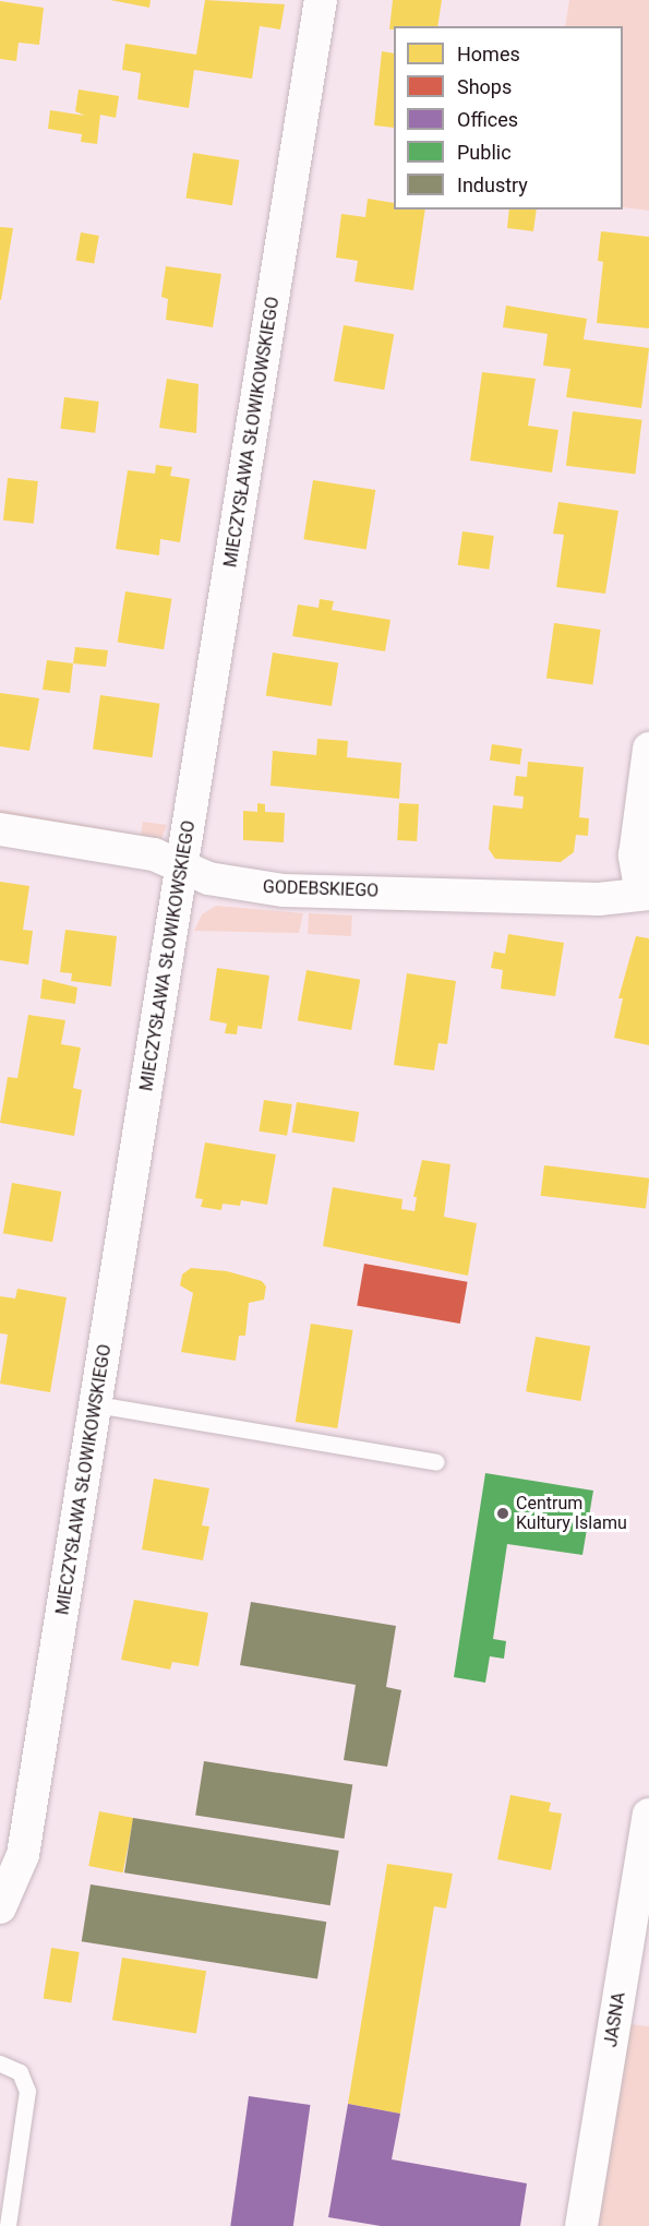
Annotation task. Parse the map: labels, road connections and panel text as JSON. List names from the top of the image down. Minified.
{"streets":{"street":["MIECZYSŁAWA SŁOWIKOWSKIEGO","GODEBSKIEGO","JASNA"]},"crossings":[["MIECZYSŁAWA SŁOWIKOWSKIEGO","GODEBSKIEGO"]],"places":["Centrum Kultury Islamu"],"legend":["Homes","Shops","Offices","Public","Industry"]}
